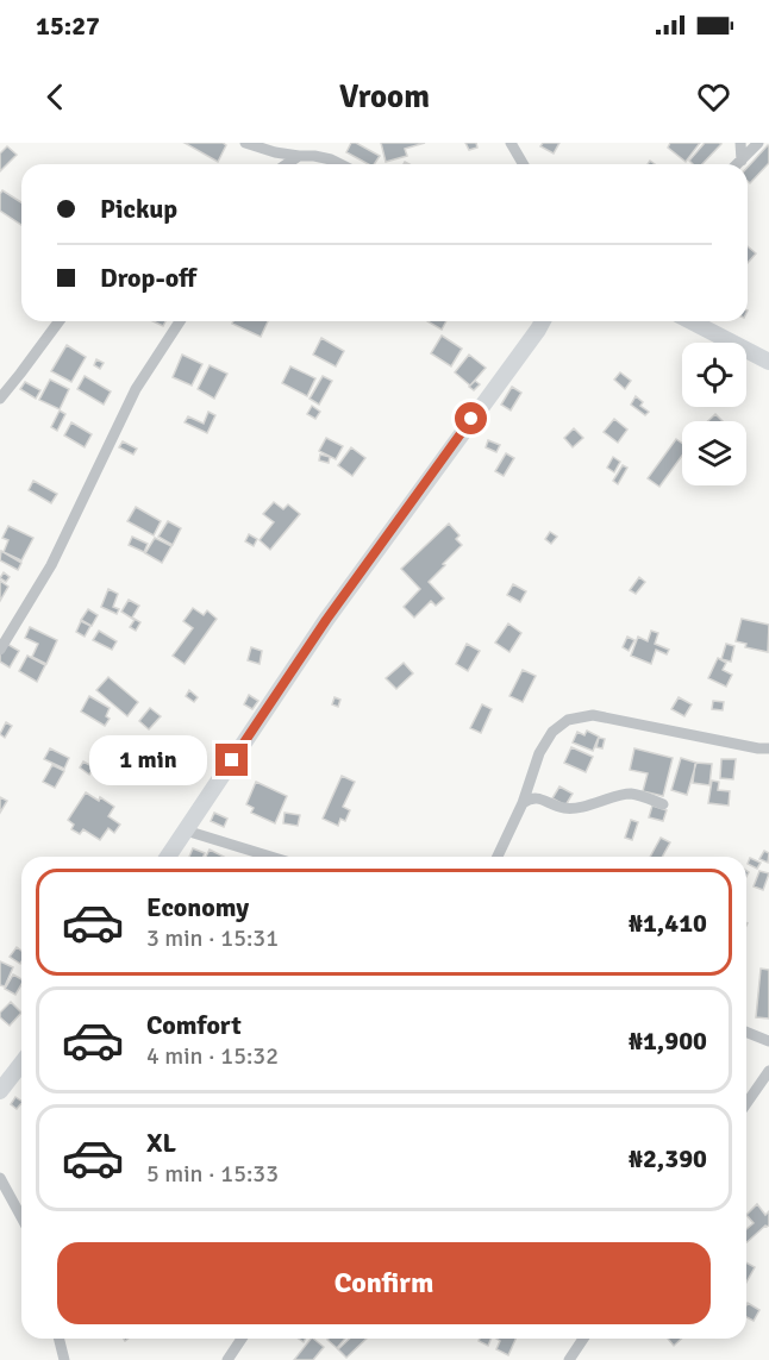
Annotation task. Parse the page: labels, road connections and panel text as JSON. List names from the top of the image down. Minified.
{"page":{"status":"15:27","header":"Vroom","banner":["Pickup","Drop-off"],"bubble":"1 min","list":[{"name":"Economy","note":"3 min · 15:31","value":"₦1,410"},{"name":"Comfort","note":"4 min · 15:32","value":"₦1,900"},{"name":"XL","note":"5 min · 15:33","value":"₦2,390"}],"buttons":"Confirm"}}
